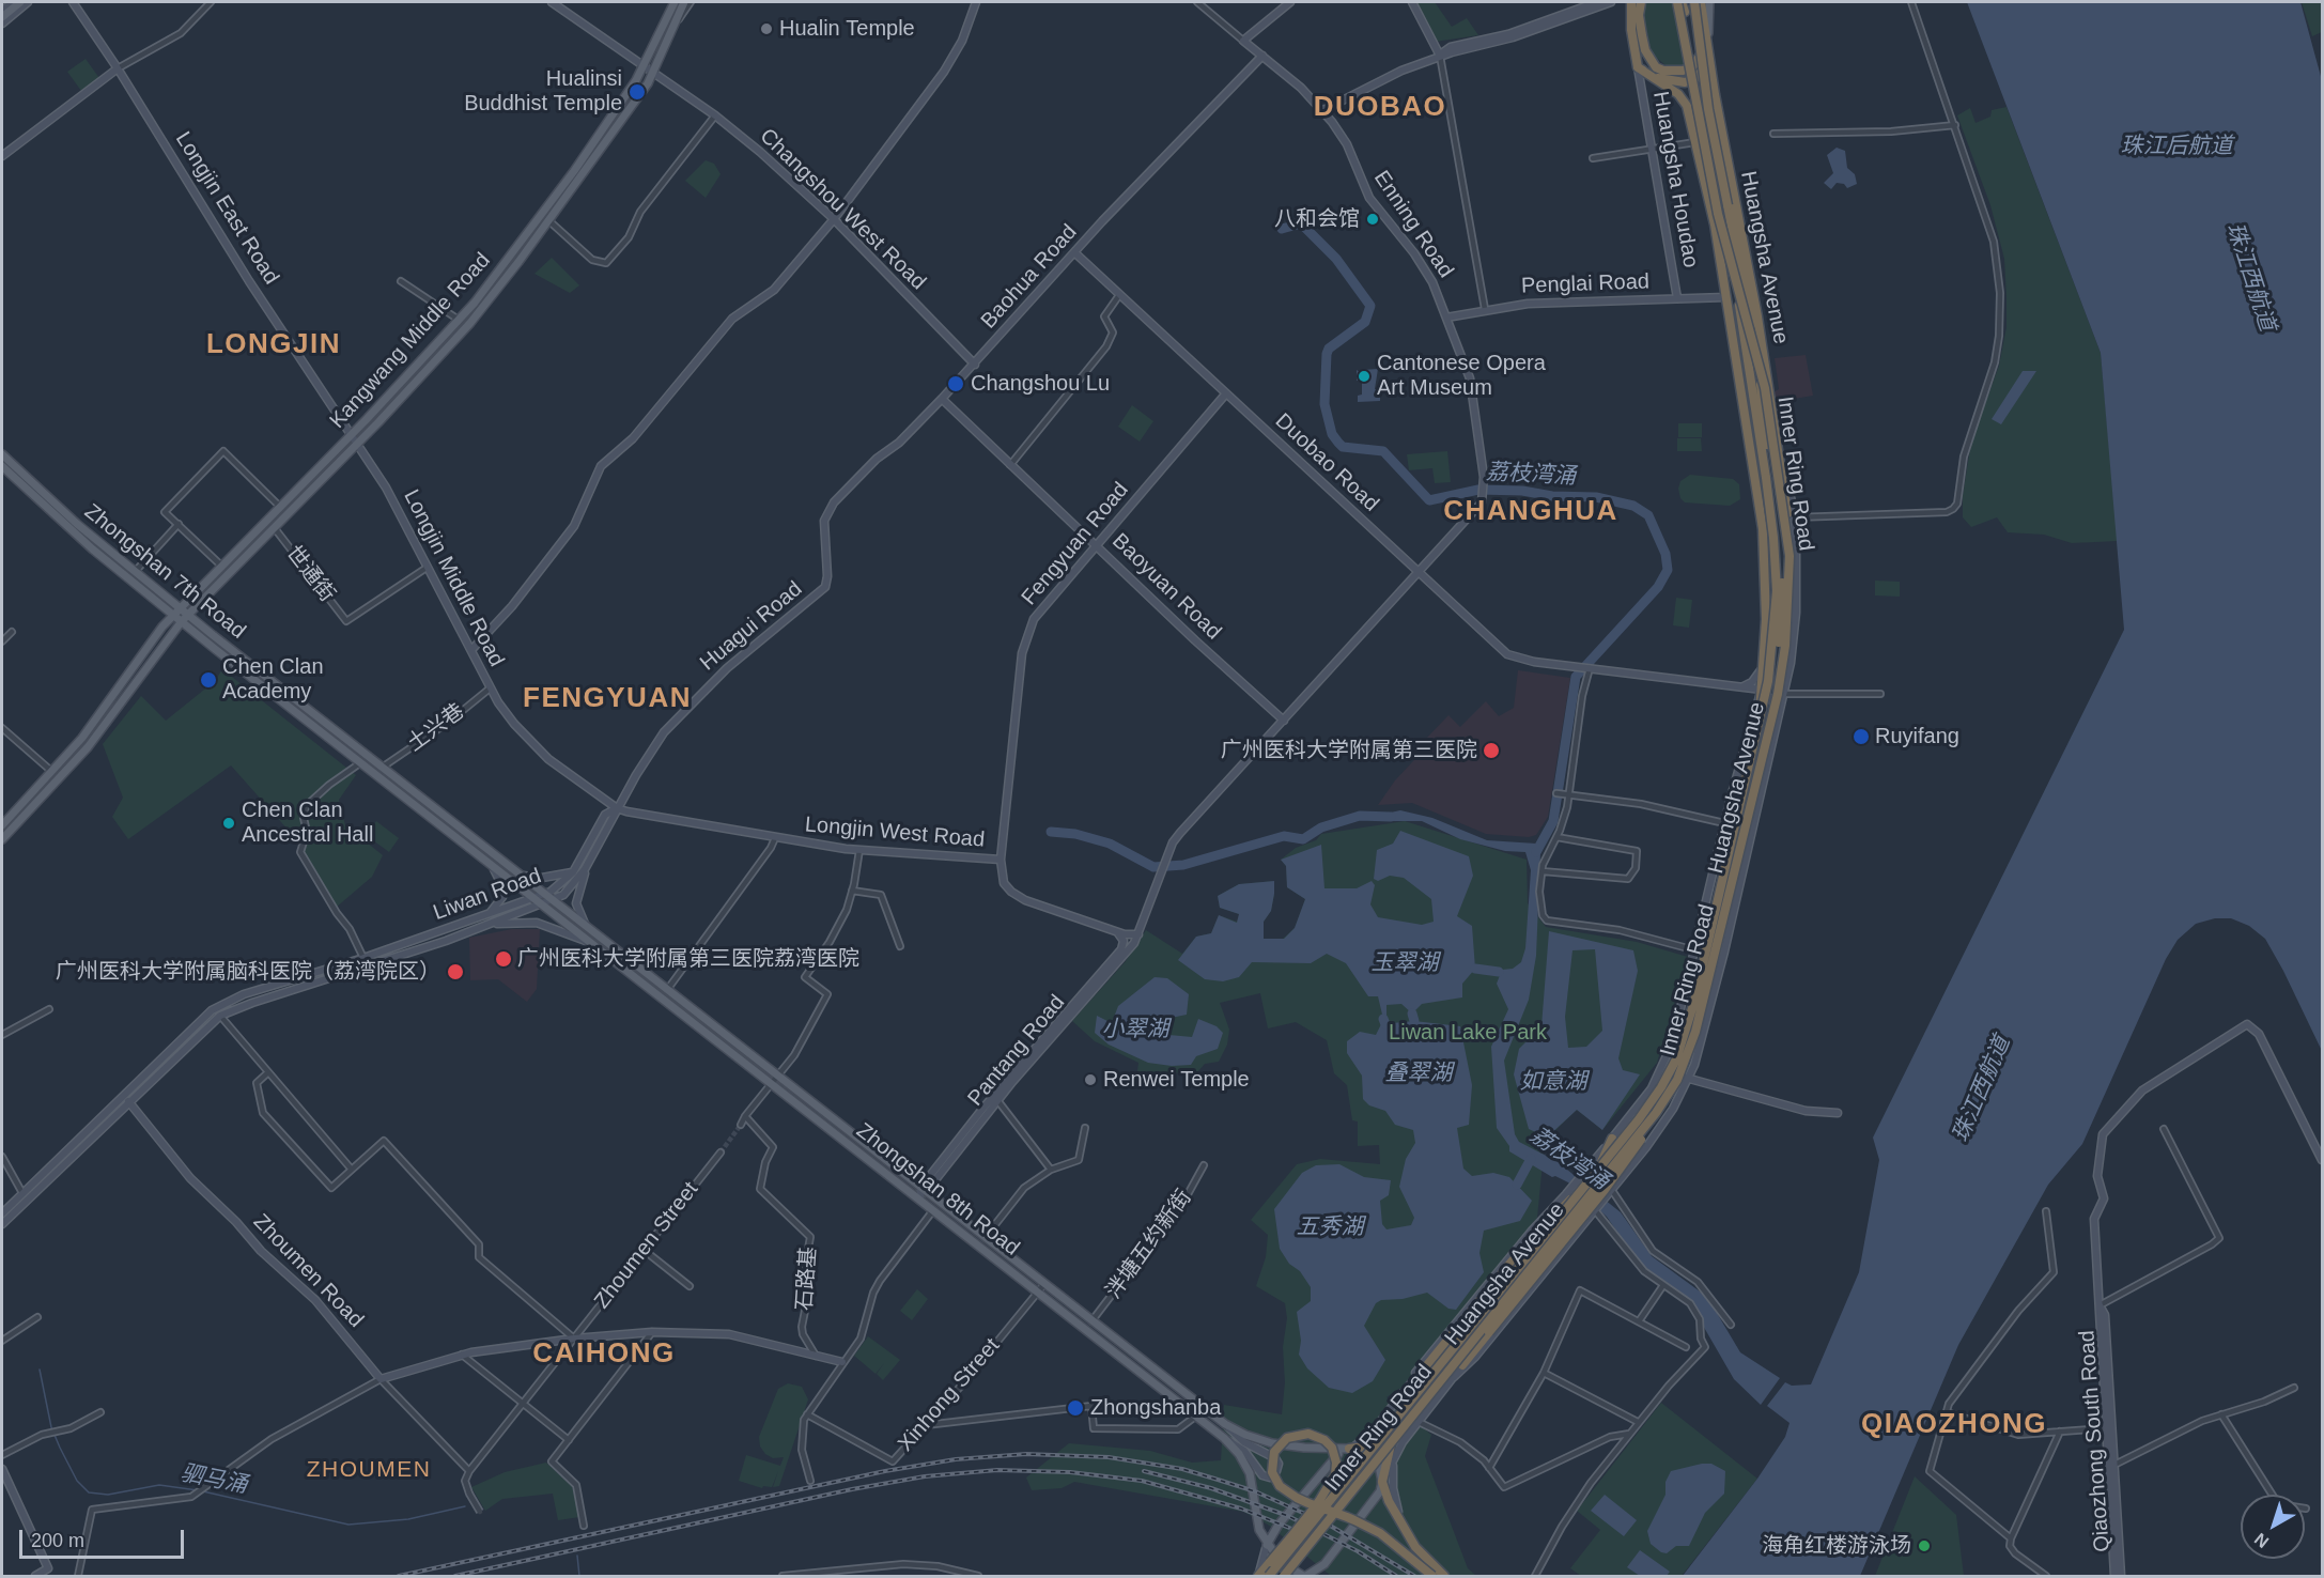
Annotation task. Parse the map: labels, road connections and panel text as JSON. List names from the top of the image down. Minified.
{"streets":{"highway":["Huangsha Avenue","Inner Ring Road"],"main road":["Kangwang Middle Road","Zhongshan 7th Road","Zhongshan 8th Road"],"street":["Huangsha Houdao","Longjin East Road","Changshou West Road","Enning Road","Baohua Road","Penglai Road","Duobao Road","Fengyuan Road","世通街","Longjin Middle Road","Baoyuan Road","Huagui Road","土兴巷","Longjin West Road","Liwan Road","Pantang Road","泮塘五约新街","Zhoumen Street","Zhoumen Road","石路基","Xinhong Street","Qiaozhong South Road"]},"crossings":[["Huangsha Houdao","Penglai Road"],["Longjin East Road","Kangwang Middle Road"],["Longjin East Road","Longjin Middle Road"],["Changshou West Road","Baohua Road"],["Changshou West Road","Kangwang Middle Road"],["Enning Road","Baohua Road"],["Enning Road","Penglai Road"],["Enning Road","Duobao Road"],["Huangsha Avenue","Penglai Road"],["Huangsha Avenue","Inner Ring Road"],["Huangsha Avenue","Zhongshan 8th Road"],["Baohua Road","Duobao Road"],["Baohua Road","Baoyuan Road"],["Baohua Road","Huagui Road"],["Kangwang Middle Road","Zhongshan 7th Road"],["Kangwang Middle Road","世通街"],["Kangwang Middle Road","Longjin Middle Road"],["Duobao Road","Fengyuan Road"],["Fengyuan Road","Baoyuan Road"],["Fengyuan Road","Longjin West Road"],["Zhongshan 7th Road","土兴巷"],["Zhongshan 7th Road","Liwan Road"],["Zhongshan 7th Road","Zhongshan 8th Road"],["世通街","Longjin Middle Road"],["Longjin Middle Road","Huagui Road"],["Longjin Middle Road","土兴巷"],["Longjin Middle Road","Longjin West Road"],["Longjin Middle Road","Liwan Road"],["Huagui Road","Longjin West Road"],["Huagui Road","Liwan Road"],["Longjin West Road","Liwan Road"],["Longjin West Road","Pantang Road"],["Liwan Road","Zhongshan 8th Road"],["Liwan Road","Zhoumen Road"],["Pantang Road","Zhongshan 8th Road"],["Zhongshan 8th Road","泮塘五约新街"],["Zhongshan 8th Road","Xinhong Street"],["Zhoumen Street","Zhoumen Road"]],"districts":["DUOBAO","LONGJIN","CHANGHUA","FENGYUAN","CAIHONG","QIAOZHONG","ZHOUMEN"],"water":["珠江后航道","珠江西航道","荔枝湾涌","玉翠湖","小翠湖","叠翠湖","如意湖","五秀湖","驷马涌"],"parks":["Liwan Lake Park"],"places":["Hualin Temple","Hualinsi Buddhist Temple","八和会馆","Cantonese Opera Art Museum","Changshou Lu","Chen Clan Academy","Ruyifang","广州医科大学附属第三医院","Chen Clan Ancestral Hall","广州医科大学附属第三医院荔湾医院","广州医科大学附属脑科医院（荔湾院区）","Renwei Temple","Zhongshanba","海角红楼游泳场"],"scale_bar":"200 m","north":"bottom left"}
